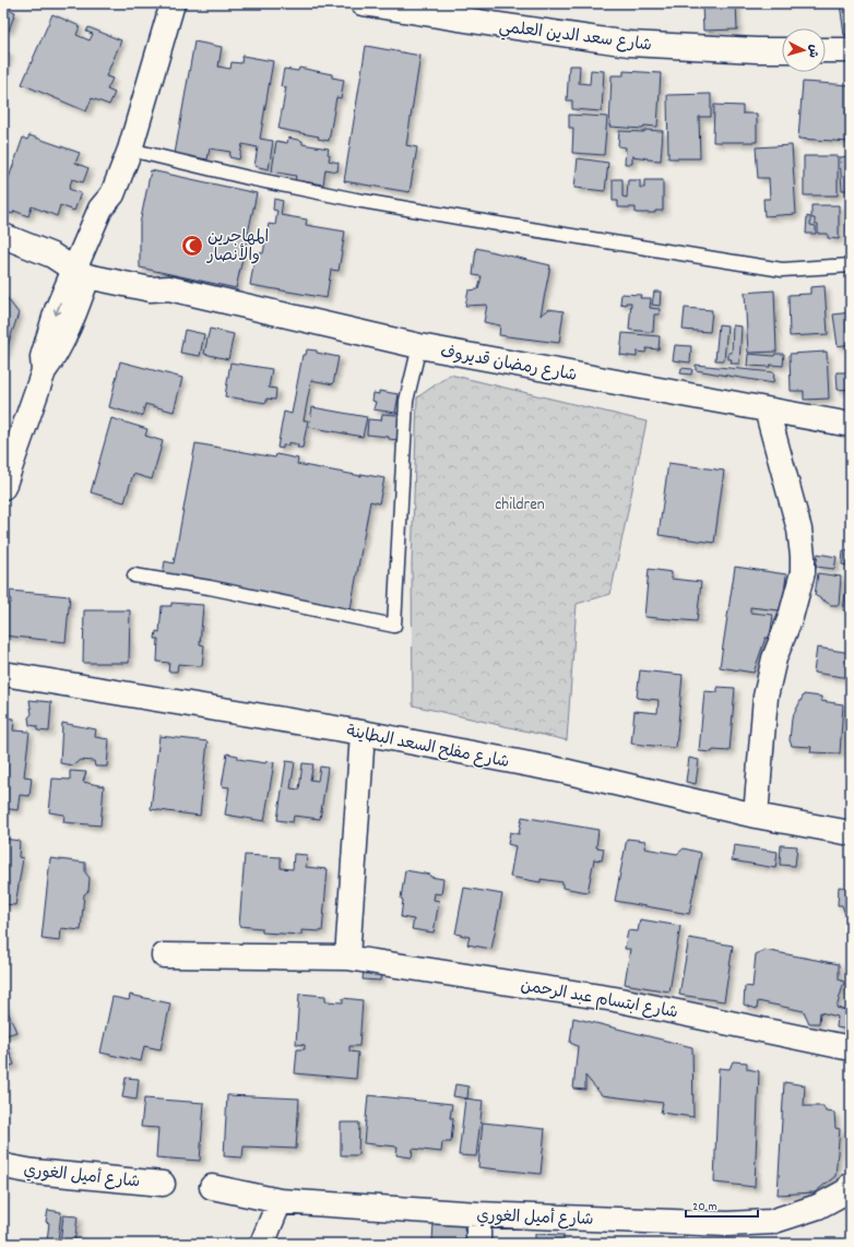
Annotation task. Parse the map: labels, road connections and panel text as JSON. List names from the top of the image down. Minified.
{"streets":{"street":["شارع سعد الدين العلمي","شارع رمضان قديروف","شارع مفلح السعد البطاينة","شارع ابتسام عبد الرحمن","شارع أميل الغوري"]},"parks":["children"],"places":{"mosque":["المهاجرين والأنصار"]},"scale_bar":"20 m","north":"right"}
